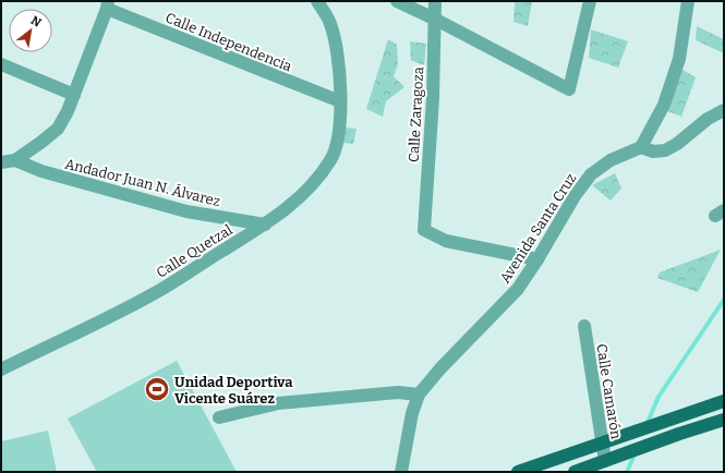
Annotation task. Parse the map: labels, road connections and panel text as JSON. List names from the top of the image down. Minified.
{"streets":{"street":["Calle Independencia","Calle Zaragoza","Andador Juan N. Álvarez","Avenida Santa Cruz","Calle Quetzal","Calle Camarón"]},"crossings":[["Calle Independencia","Calle Quetzal"],["Calle Zaragoza","Avenida Santa Cruz"],["Andador Juan N. Álvarez","Calle Quetzal"]],"places":{"sports":["Unidad Deportiva Vicente Suárez"]},"north":"top right"}
